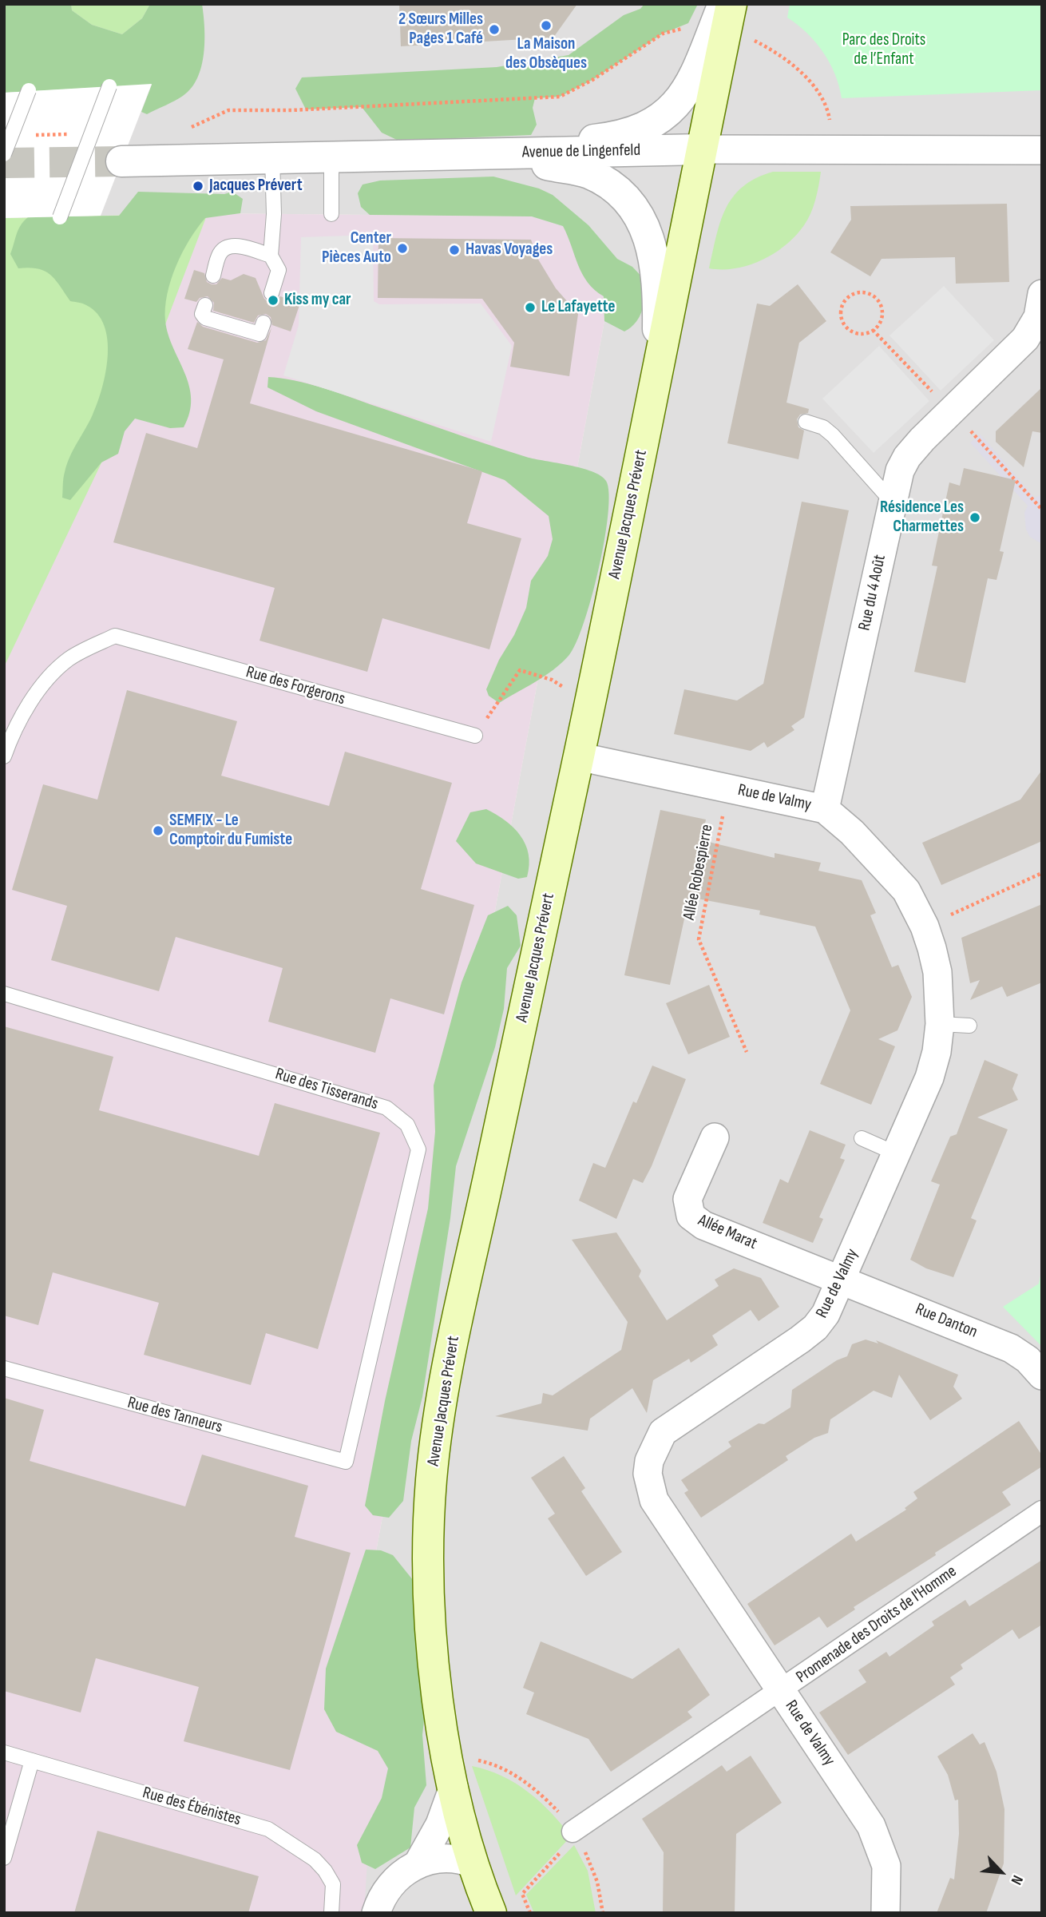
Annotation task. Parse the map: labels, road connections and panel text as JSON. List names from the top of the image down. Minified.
{"streets":{"main road":["Avenue Jacques Prévert"],"street":["Avenue de Lingenfeld","Rue du 4 Août","Rue de Valmy","Allée Marat","Rue Danton","Promenade des Droits de l'Homme"],"lane":["Rue des Forgerons","Rue des Tisserands","Rue des Tanneurs","Rue des Ébénistes"],"path":["Allée Robespierre"]},"crossings":[["Avenue de Lingenfeld","Avenue Jacques Prévert"],["Avenue Jacques Prévert","Rue de Valmy"],["Rue du 4 Août","Rue de Valmy"],["Rue de Valmy","Allée Robespierre"],["Rue de Valmy","Allée Marat"],["Rue de Valmy","Rue Danton"],["Rue de Valmy","Promenade des Droits de l'Homme"],["Rue des Tisserands","Rue des Tanneurs"],["Allée Marat","Rue Danton"]],"parks":["Parc des Droits de l’Enfant"],"places":["La Maison des Obsèques","2 Sœurs Milles Pages 1 Café","Jacques Prévert","Center Pièces Auto","Havas Voyages","Kiss my car","Le Lafayette","Résidence Les Charmettes","SEMFIX - Le Comptoir du Fumiste"],"north":"bottom right"}
